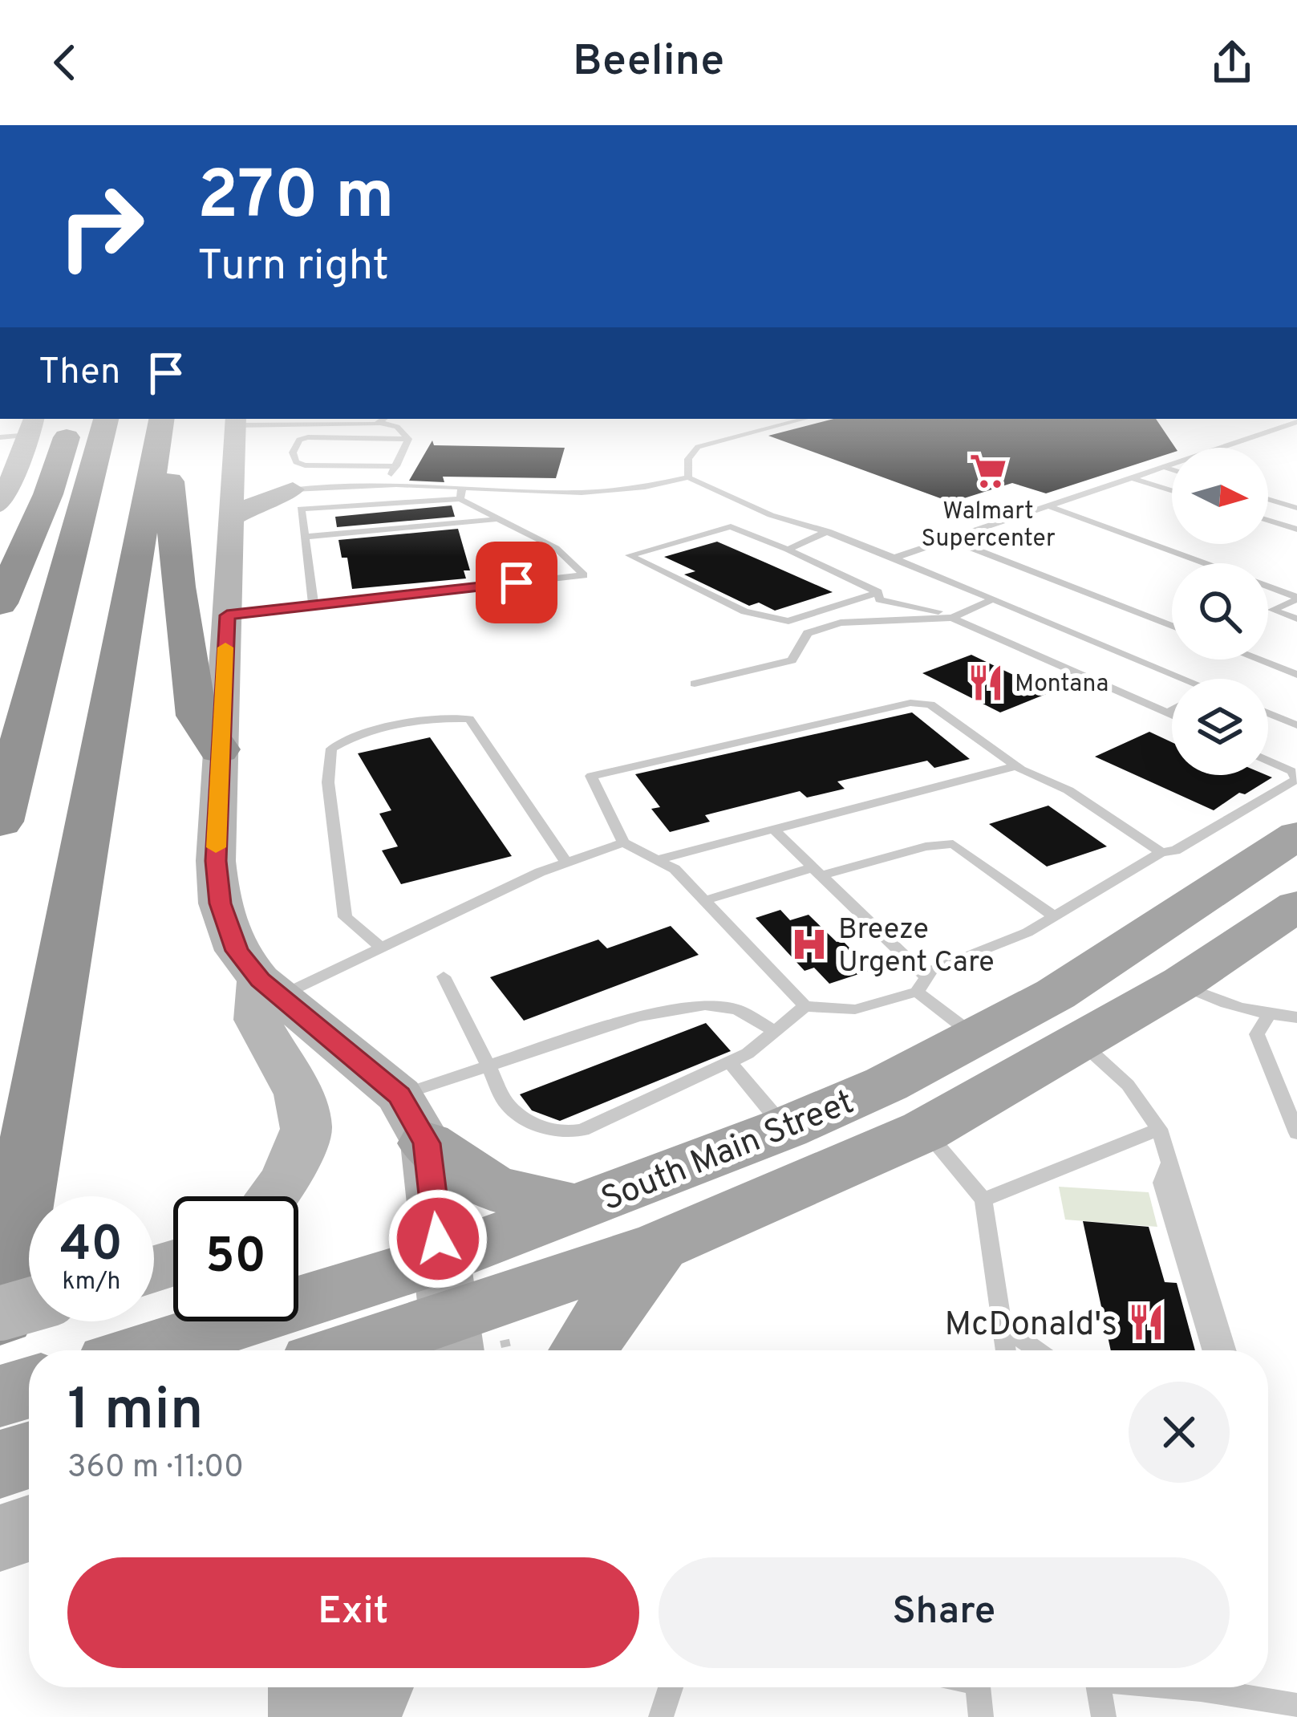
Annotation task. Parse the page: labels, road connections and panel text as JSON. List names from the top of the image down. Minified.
{"streets":{"main road":["South Main Street"]},"places":{"supermarket":["Walmart Supercenter"],"restaurant":["Montana","McDonald's"],"hospital":["Breeze Urgent Care"]},"north":"right","page":{"header":"Beeline","turn":["270 m","Turn right"],"then":"Then","speed":"40 km/h","limit":"50","heading":["1 min","360 m · 11:00"],"buttons":["Exit","Share"]}}
